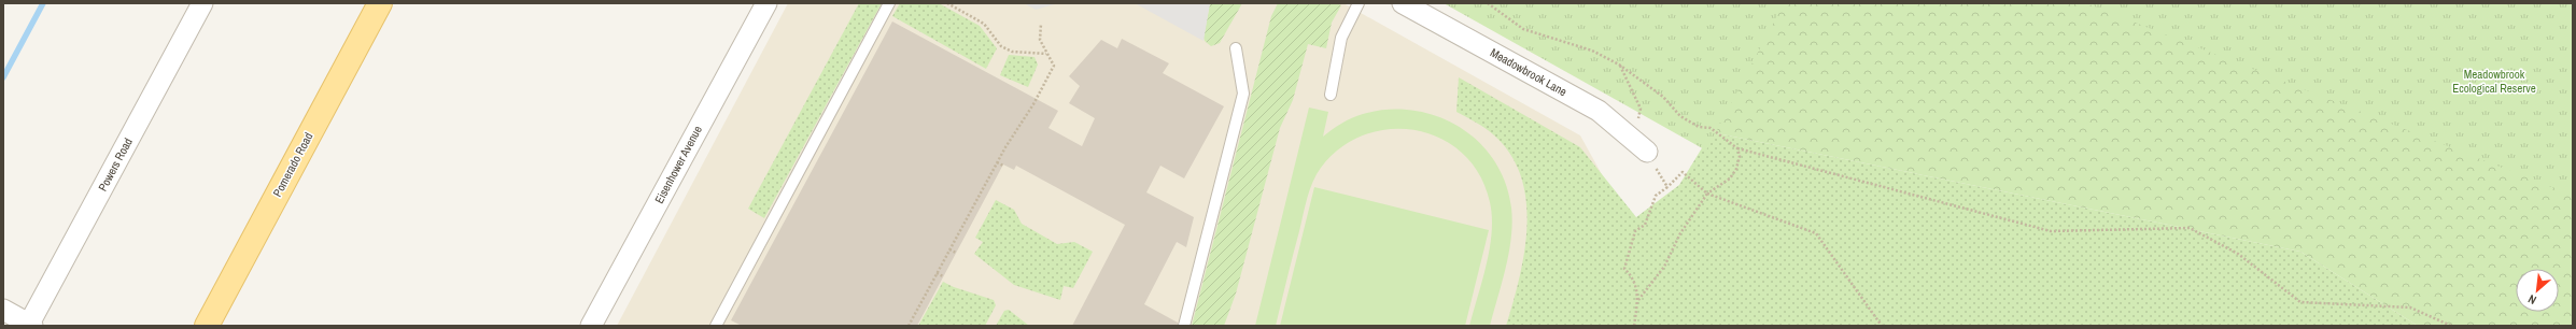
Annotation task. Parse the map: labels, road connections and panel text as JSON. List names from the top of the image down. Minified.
{"streets":{"main road":["Pomerado Road"],"street":["Meadowbrook Lane","Powers Road","Eisenhower Avenue"]},"parks":["Meadowbrook Ecological Reserve"],"north":"bottom left"}
